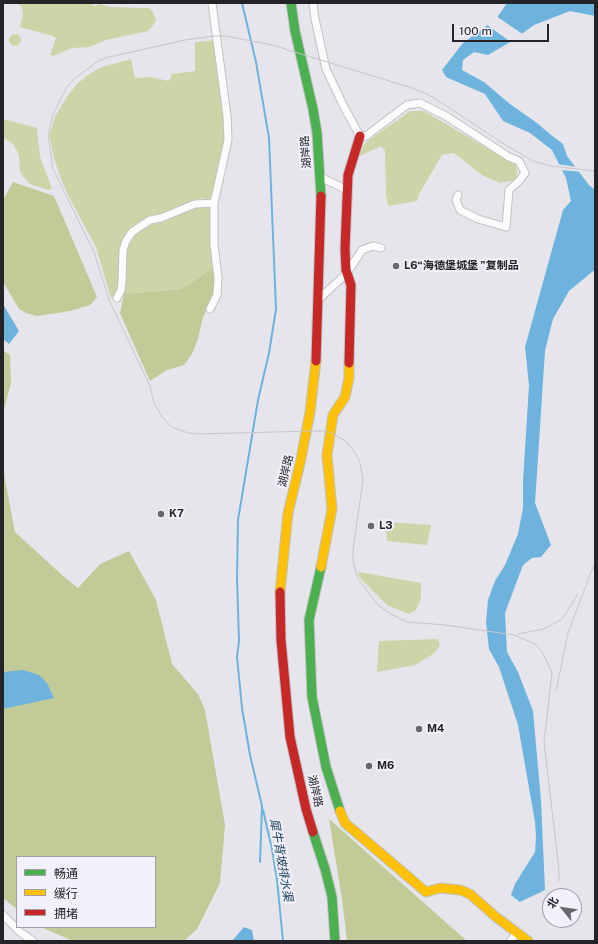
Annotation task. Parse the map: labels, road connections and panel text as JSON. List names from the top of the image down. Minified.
{"streets":{"street":["湖岸路"]},"water":["犀牛背坡排水渠"],"places":["L6“海德堡城堡 ”复制品","K7","L3","M4","M6"],"legend":["畅通","缓行","拥堵"],"scale_bar":"100 m","north":"top left"}
